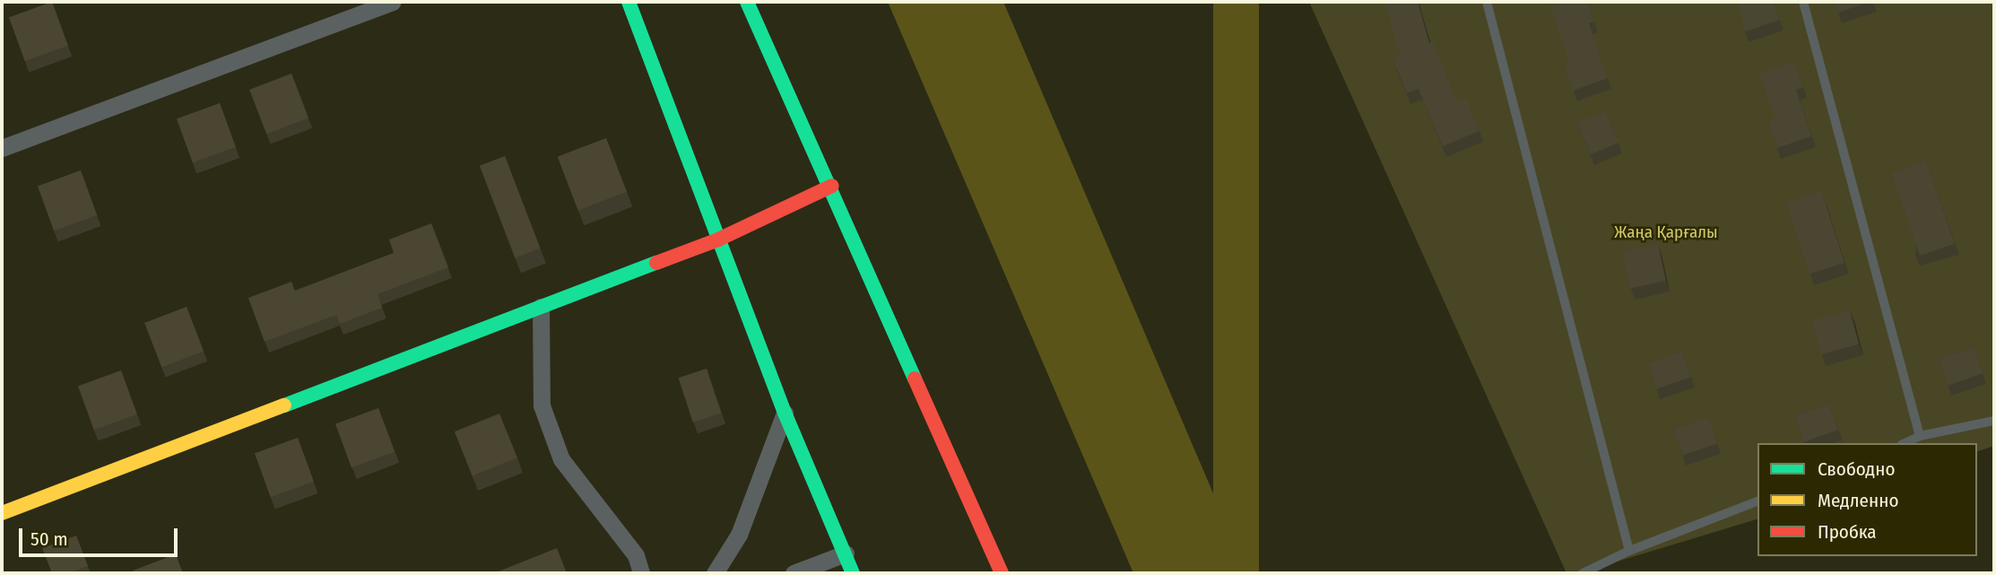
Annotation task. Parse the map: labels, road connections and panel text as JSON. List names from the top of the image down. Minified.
{"parks":["Жаңа Қарғалы"],"legend":["Свободно","Медленно","Пробка"],"scale_bar":"50 m"}
